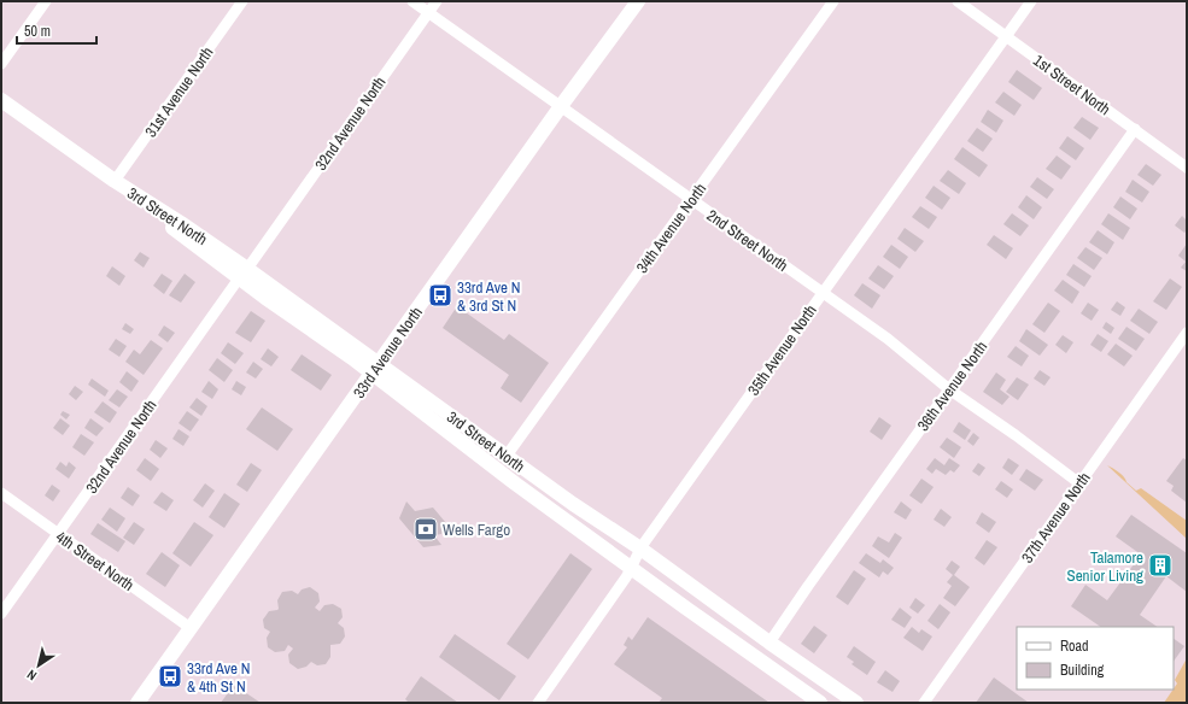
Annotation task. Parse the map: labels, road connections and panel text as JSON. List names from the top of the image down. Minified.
{"streets":{"main road":["3rd Street North","33rd Avenue North"],"street":["1st Street North","31st Avenue North","32nd Avenue North","34th Avenue North","2nd Street North","35th Avenue North","36th Avenue North","37th Avenue North","4th Street North"]},"crossings":[["1st Street North","35th Avenue North"],["1st Street North","36th Avenue North"],["31st Avenue North","3rd Street North"],["32nd Avenue North","3rd Street North"],["32nd Avenue North","2nd Street North"],["32nd Avenue North","4th Street North"],["3rd Street North","34th Avenue North"],["3rd Street North","35th Avenue North"],["3rd Street North","33rd Avenue North"],["3rd Street North","36th Avenue North"],["34th Avenue North","2nd Street North"],["2nd Street North","35th Avenue North"],["2nd Street North","33rd Avenue North"],["2nd Street North","36th Avenue North"],["2nd Street North","37th Avenue North"],["33rd Avenue North","4th Street North"]],"places":{"bus stop":["33rd Ave N & 3rd St N","33rd Ave N & 4th St N"],"bank":["Wells Fargo"],"building":["Talamore Senior Living"]},"legend":["Road","Building"],"scale_bar":"50 m","north":"bottom left"}
